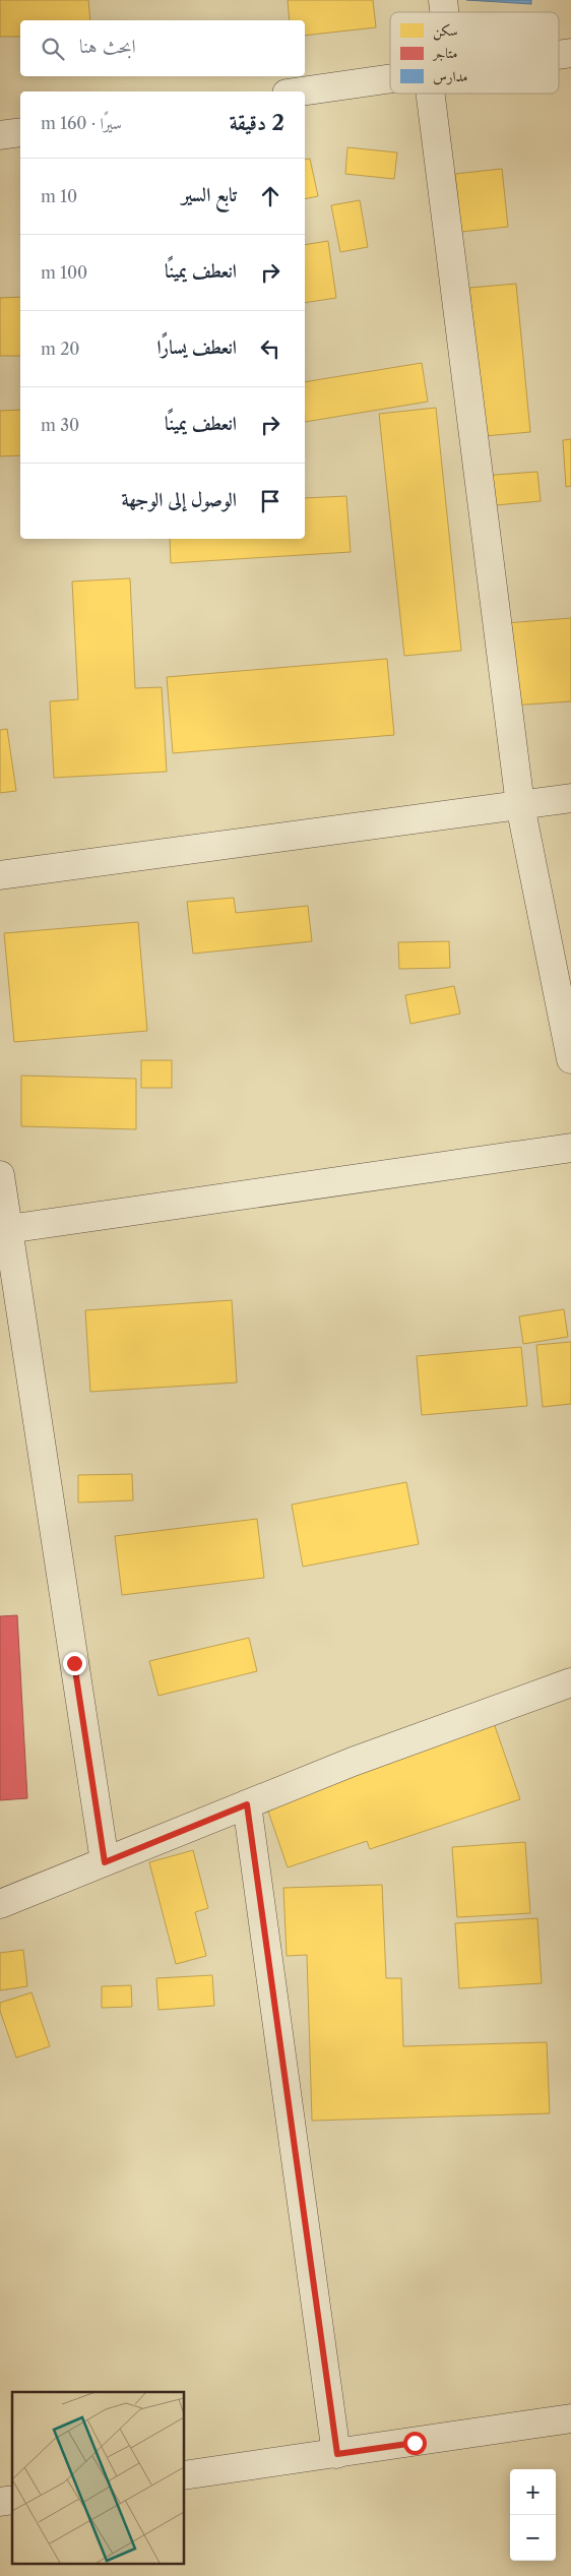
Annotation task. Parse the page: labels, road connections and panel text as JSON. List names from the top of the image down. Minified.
{"legend":["سكن","متاجر","مدارس"],"page":{"search":"ابحث هنا","heading":["2 دقيقة","سيرًا · 160 m"],"list":[["تابع السير","10 m"],["انعطف يمينًا","100 m"],["انعطف يسارًا","20 m"],["انعطف يمينًا","30 m"],"الوصول إلى الوجهة"],"map_buttons":["+","−"]}}
